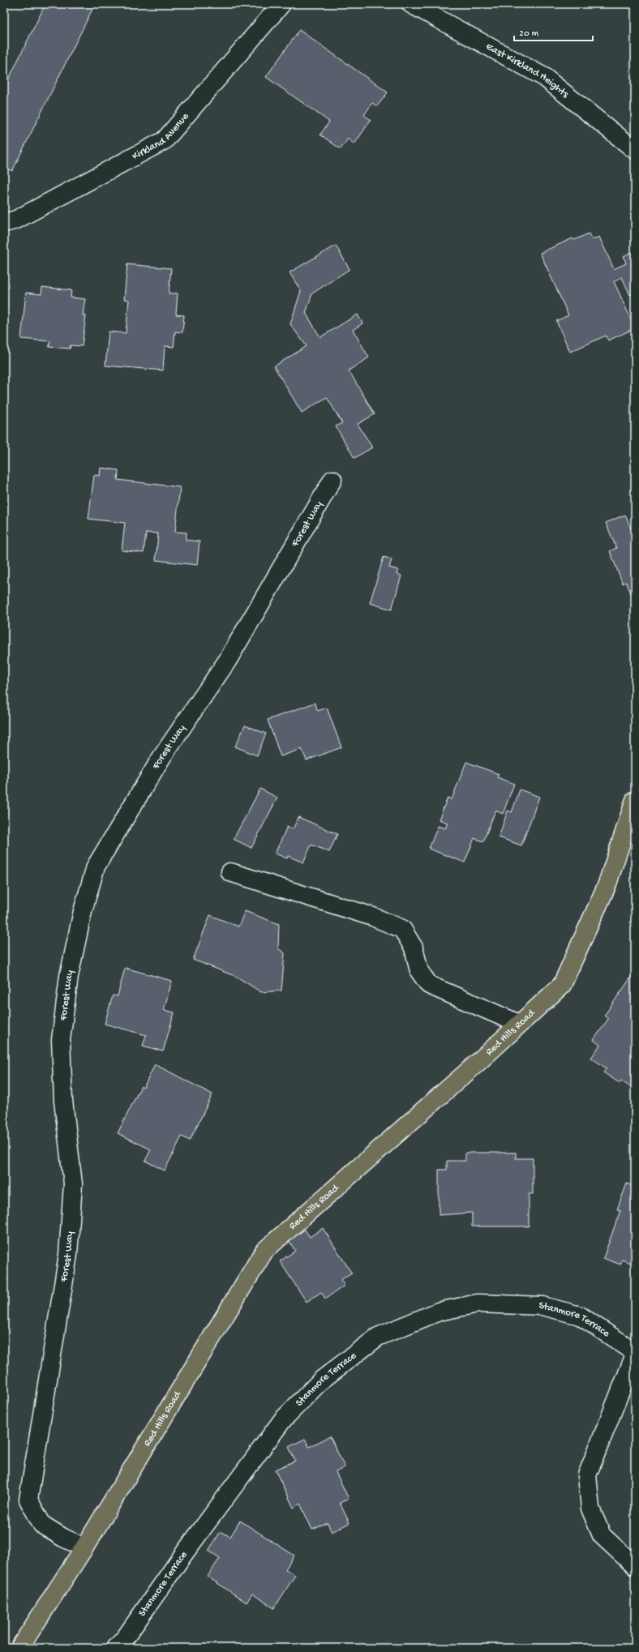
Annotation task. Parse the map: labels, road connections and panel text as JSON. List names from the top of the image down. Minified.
{"streets":{"main road":["Red Hills Road"],"street":["East Kirkland Heights","Kirkland Avenue","Forest Way","Stanmore Terrace"]},"crossings":[["Forest Way","Red Hills Road"]],"scale_bar":"20 m"}
